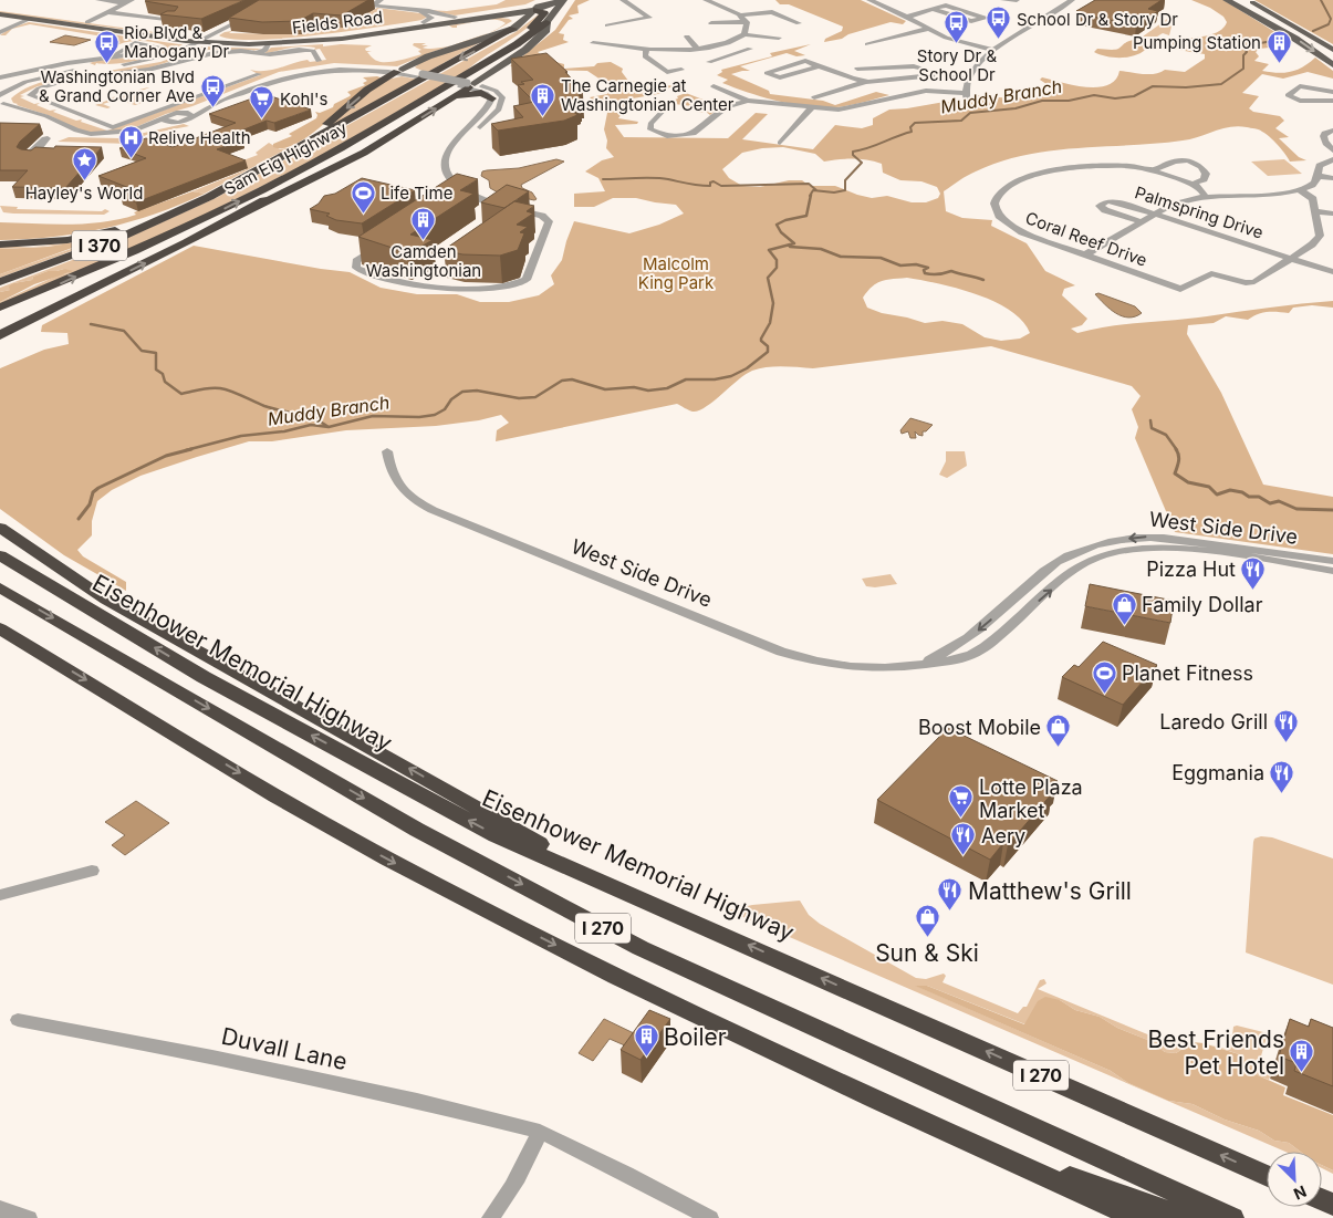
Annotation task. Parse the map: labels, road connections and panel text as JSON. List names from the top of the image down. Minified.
{"streets":{"highway":["Sam Eig Highway","I 370","Eisenhower Memorial Highway","I 270"],"main road":["Fields Road"],"street":["Palmspring Drive","Coral Reef Drive","West Side Drive","Duvall Lane"]},"crossings":[["Fields Road","Sam Eig Highway"],["Sam Eig Highway","I 370"],["Palmspring Drive","Coral Reef Drive"]],"water":["Muddy Branch"],"parks":["Malcolm King Park"],"places":{"bus stop":["School Dr & Story Dr","Story Dr & School Dr","Rio Blvd & Mahogany Dr","Washingtonian Blvd & Grand Corner Ave"],"building":["Pumping Station","The Carnegie at Washingtonian Center","Camden Washingtonian","Boiler","Best Friends Pet Hotel"],"supermarket":["Kohl's","Lotte Plaza Market"],"hospital":["Relive Health"],"place":["Hayley's World"],"sports":["Life Time","Planet Fitness"],"restaurant":["Pizza Hut","Laredo Grill","Eggmania","Aery","Matthew's Grill"],"shop":["Family Dollar","Boost Mobile","Sun & Ski"]},"north":"bottom right"}
